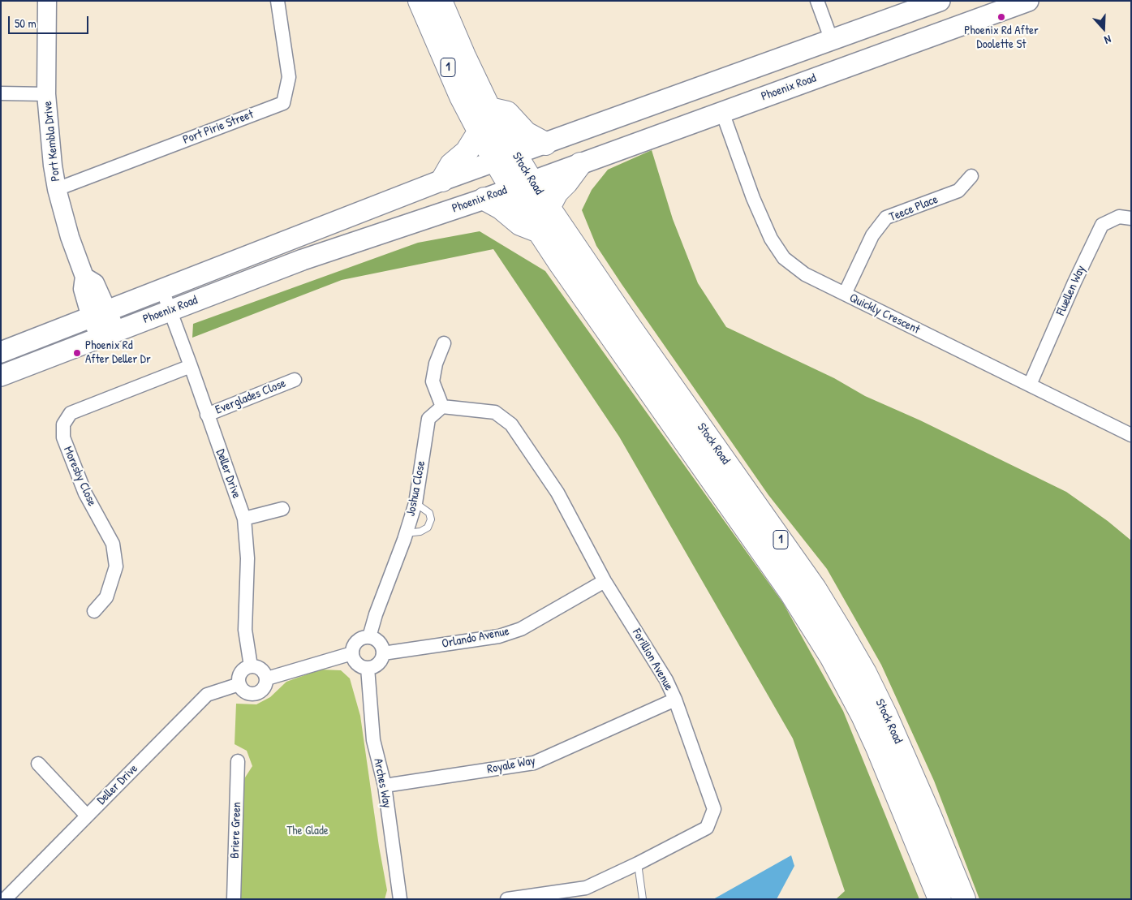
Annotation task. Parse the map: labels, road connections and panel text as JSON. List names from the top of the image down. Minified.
{"streets":{"highway":["1","Stock Road"],"main road":["Phoenix Road"],"street":["Port Pirie Street","Port Kembla Drive","Teece Place","Fluellen Way","Quickly Crescent","Everglades Close","Deller Drive","Moresby Close","Joshua Close","Orlando Avenue","Forillion Avenue","Royale Way","Arches Way","Briere Green"]},"crossings":[["Phoenix Road","Port Kembla Drive"],["Phoenix Road","Stock Road"],["Phoenix Road","Quickly Crescent"],["Phoenix Road","Deller Drive"],["Port Pirie Street","Port Kembla Drive"],["Teece Place","Quickly Crescent"],["Fluellen Way","Quickly Crescent"],["Everglades Close","Deller Drive"],["Deller Drive","Moresby Close"],["Joshua Close","Orlando Avenue"],["Joshua Close","Forillion Avenue"],["Joshua Close","Arches Way"],["Orlando Avenue","Forillion Avenue"],["Orlando Avenue","Arches Way"],["Forillion Avenue","Royale Way"],["Royale Way","Arches Way"]],"parks":["The Glade"],"places":["Phoenix Rd After Doolette St","Phoenix Rd After Deller Dr"],"scale_bar":"50 m","north":"bottom"}
